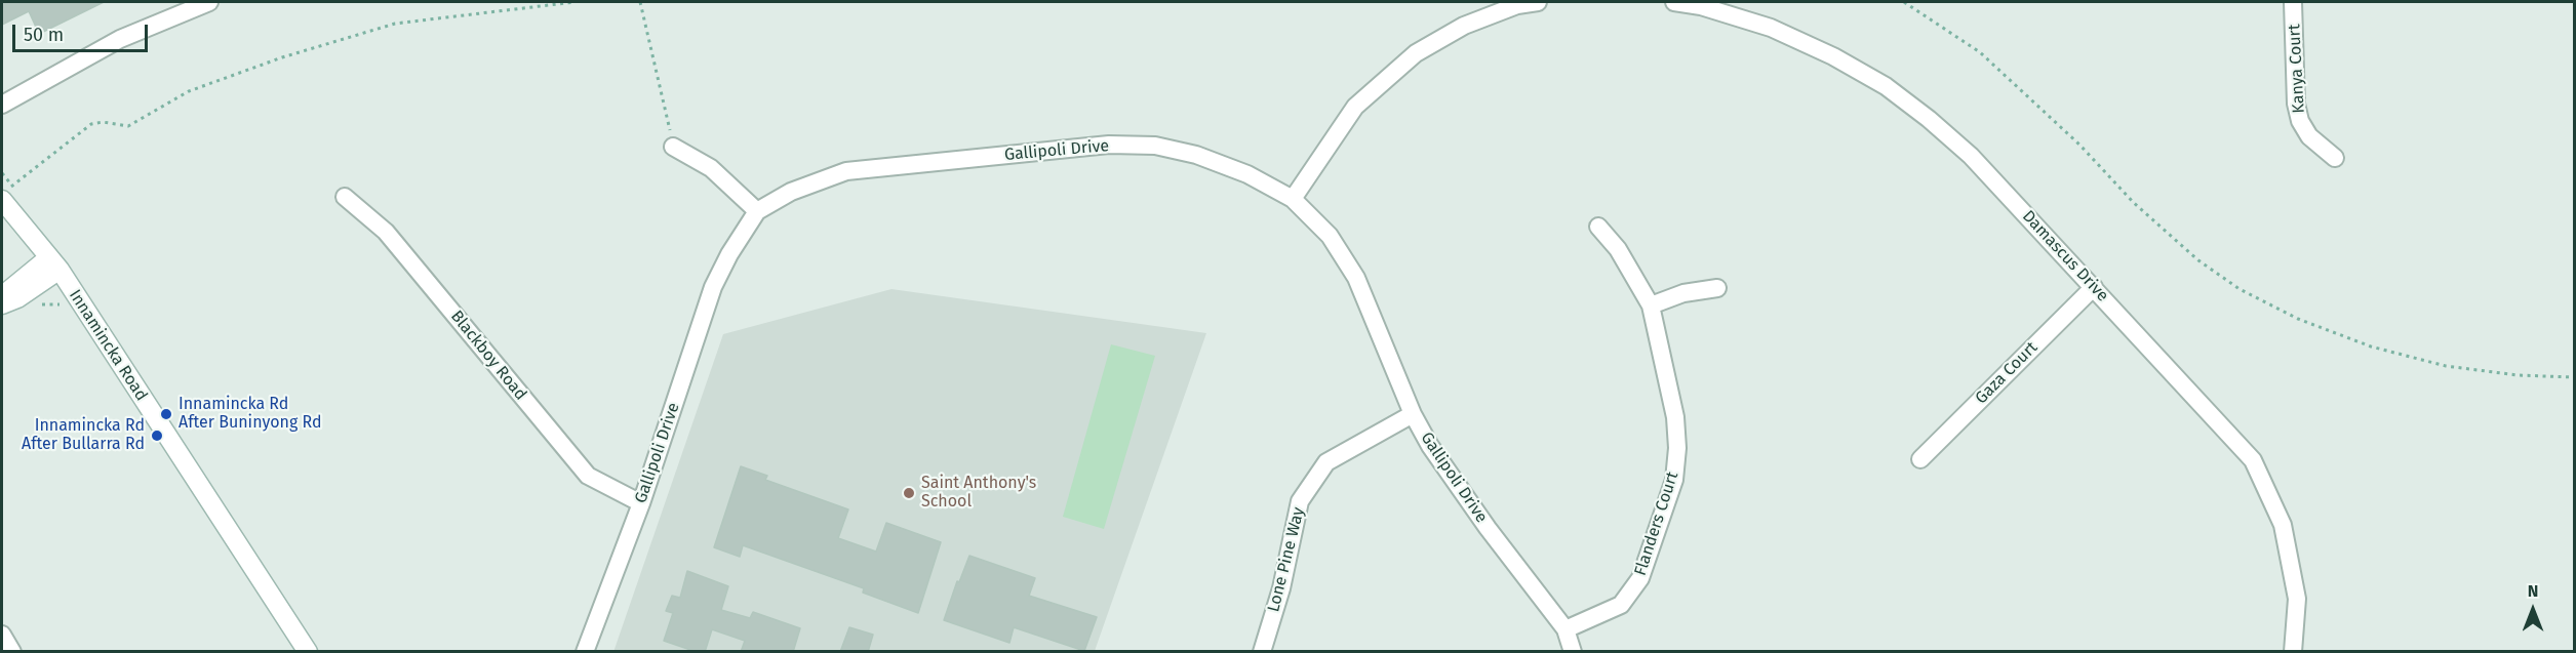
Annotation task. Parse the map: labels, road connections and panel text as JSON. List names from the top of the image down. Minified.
{"streets":{"main road":["Innamincka Road"],"street":["Kanya Court","Gallipoli Drive","Damascus Drive","Blackboy Road","Gaza Court","Flanders Court","Lone Pine Way"]},"crossings":[["Gallipoli Drive","Blackboy Road"],["Gallipoli Drive","Flanders Court"],["Gallipoli Drive","Lone Pine Way"],["Damascus Drive","Gaza Court"]],"places":["Innamincka Rd After Buninyong Rd","Innamincka Rd After Bullarra Rd","Saint Anthony's School"],"scale_bar":"50 m","north":"top"}
